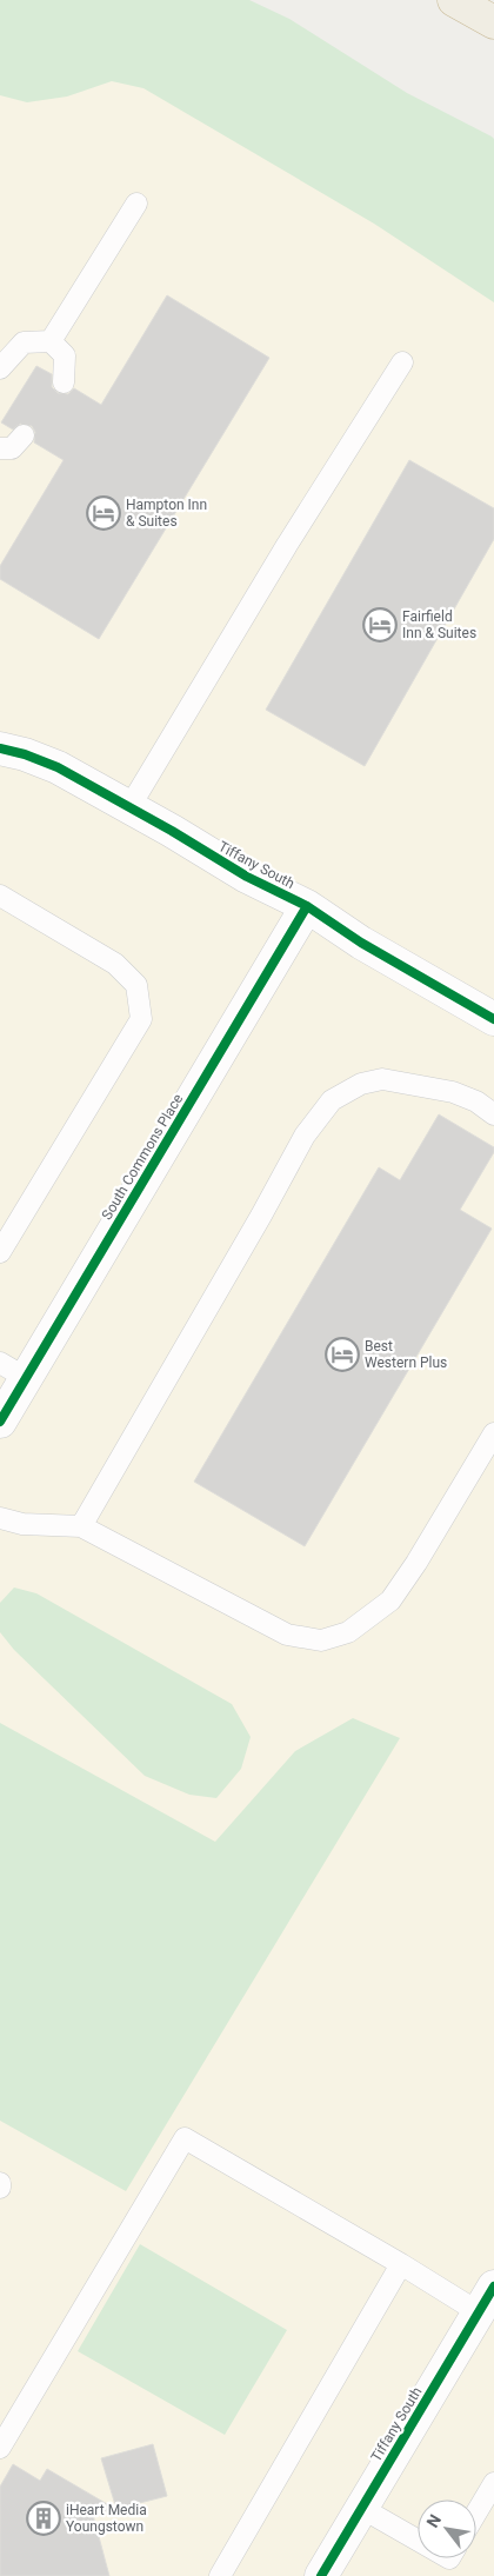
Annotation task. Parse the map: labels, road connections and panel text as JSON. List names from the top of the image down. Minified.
{"streets":{"street":["Tiffany South","South Commons Place"]},"crossings":[["Tiffany South","South Commons Place"]],"places":{"hotel":["Hampton Inn & Suites","Fairfield Inn & Suites","Best Western Plus"],"building":["iHeart Media Youngstown"]},"north":"top left"}
